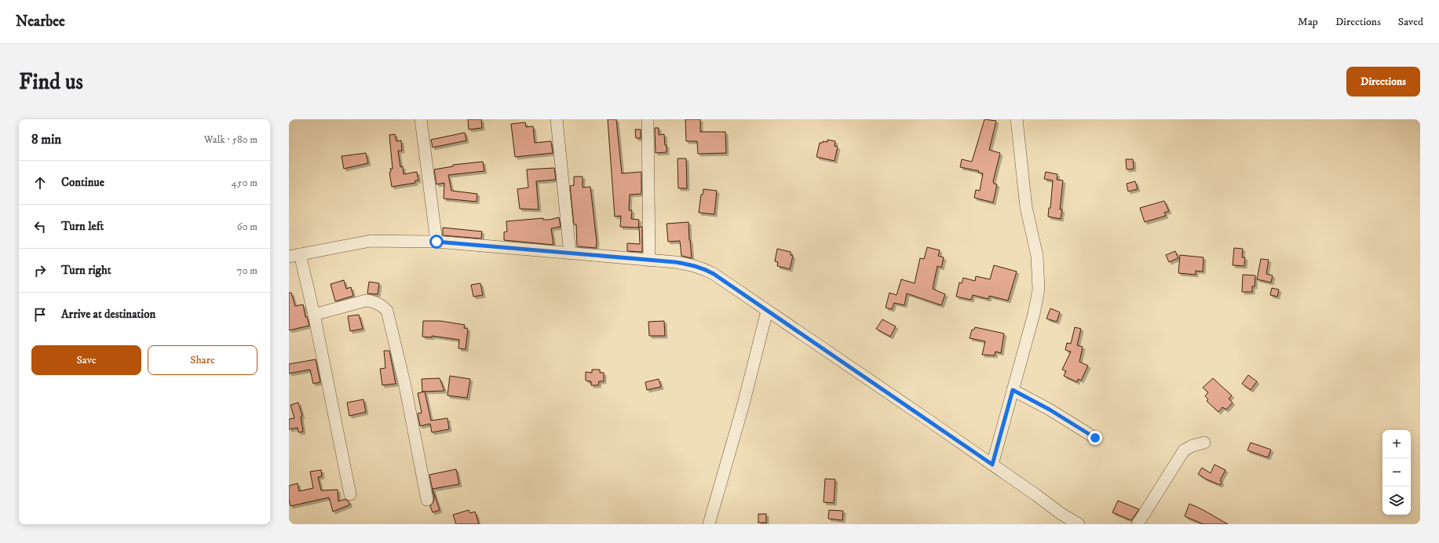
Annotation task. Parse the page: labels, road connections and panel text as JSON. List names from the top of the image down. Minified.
{"page":{"header":"Nearbee","nav":["Map","Directions","Saved"],"buttons":["Directions",["Save","Share"]],"title":"Find us","heading":["8 min","Walk · 580 m"],"list":[["Continue","450 m"],["Turn left","60 m"],["Turn right","70 m"],"Arrive at destination"],"map_buttons":["+","−"]}}
